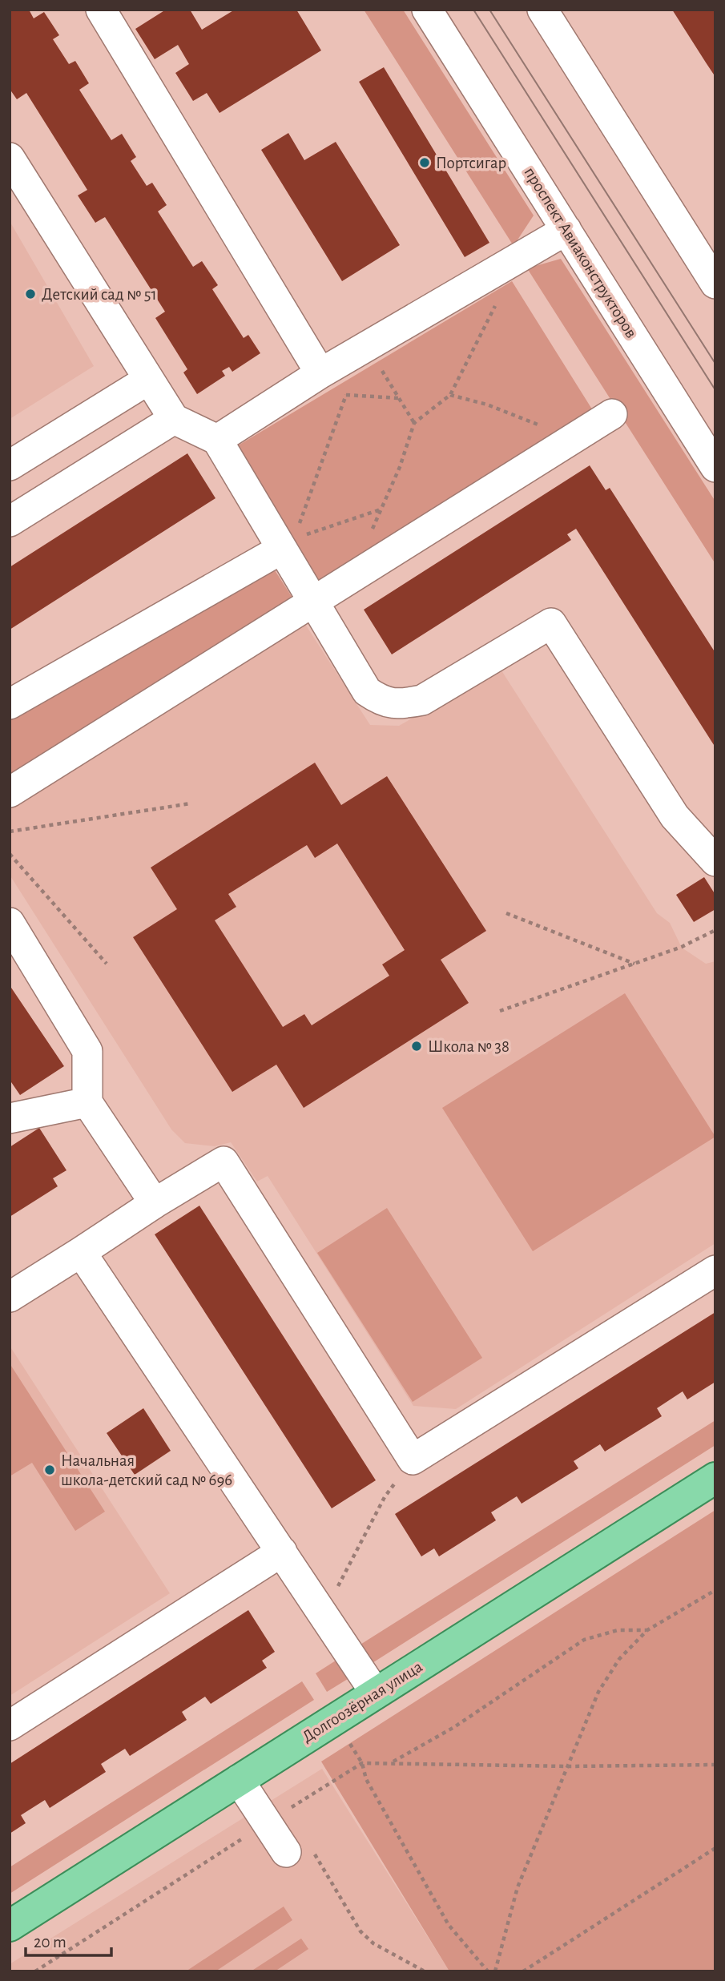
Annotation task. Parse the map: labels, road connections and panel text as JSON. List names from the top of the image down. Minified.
{"streets":{"main road":["Долгоозёрная улица"],"street":["проспект Авиаконструкторов"]},"places":["Портсигар","Детский сад № 51","Школа № 38","Начальная школа-детский сад № 696"],"scale_bar":"20 m"}
